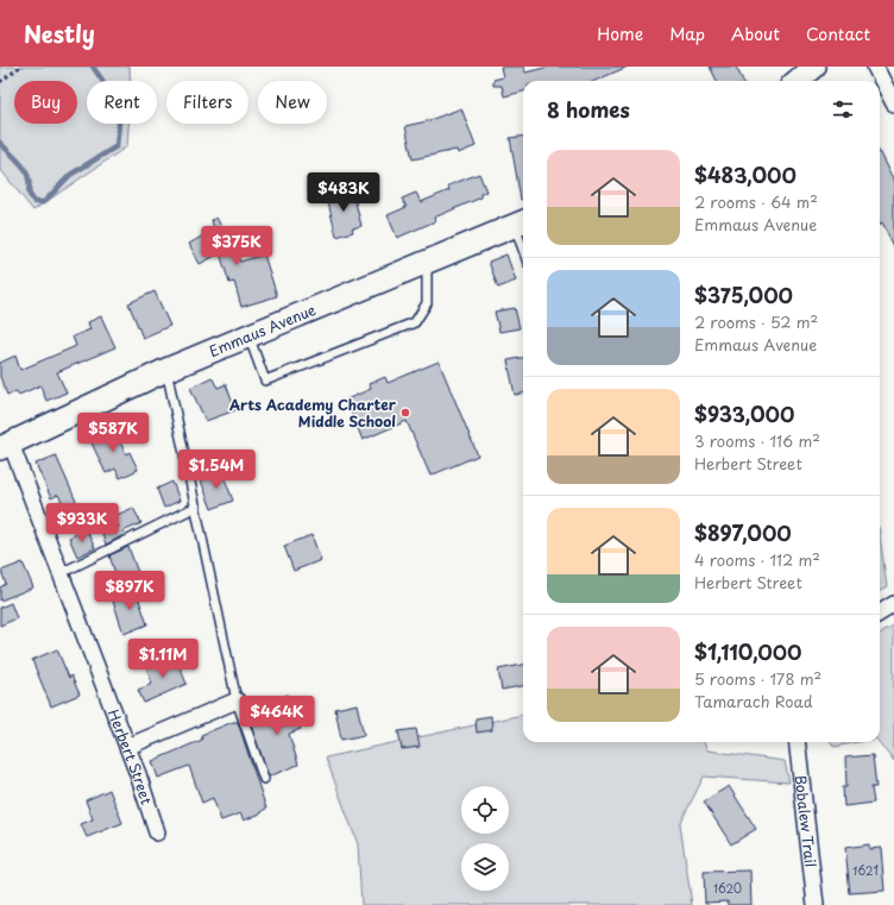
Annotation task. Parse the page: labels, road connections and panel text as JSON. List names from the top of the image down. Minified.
{"streets":{"main road":["Emmaus Avenue"],"street":["Herbert Street","Bobalew Trail"]},"crossings":[["Emmaus Avenue","Herbert Street"]],"places":["Arts Academy Charter Middle School"],"house_numbers":["1621","1620"],"page":{"header":"Nestly","nav":["Home","Map","About","Contact"],"chip":["Buy","Rent","Filters","New"],"heading":"8 homes","list":[{"name":"$483,000","note":"2 rooms · 64 m² · Emmaus Avenue"},{"name":"$375,000","note":"2 rooms · 52 m² · Emmaus Avenue"},{"name":"$933,000","note":"3 rooms · 116 m² · Herbert Street"},{"name":"$897,000","note":"4 rooms · 112 m² · Herbert Street"},{"name":"$1,110,000","note":"5 rooms · 178 m² · Tamarach Road"}],"price":["$483K","$375K","$587K","$1.54M","$933K","$897K","$1.11M","$464K"]}}
